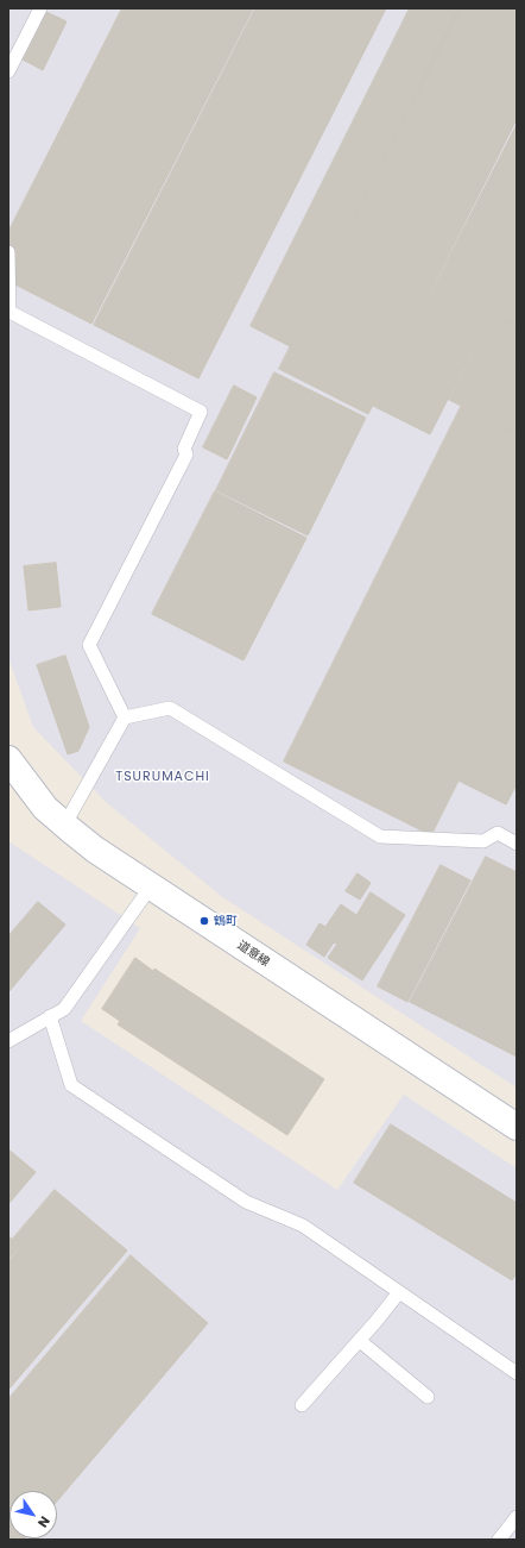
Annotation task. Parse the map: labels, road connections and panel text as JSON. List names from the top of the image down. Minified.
{"streets":{"street":["道意線"]},"districts":["TSURUMACHI"],"places":["鶴町"],"north":"bottom right"}
